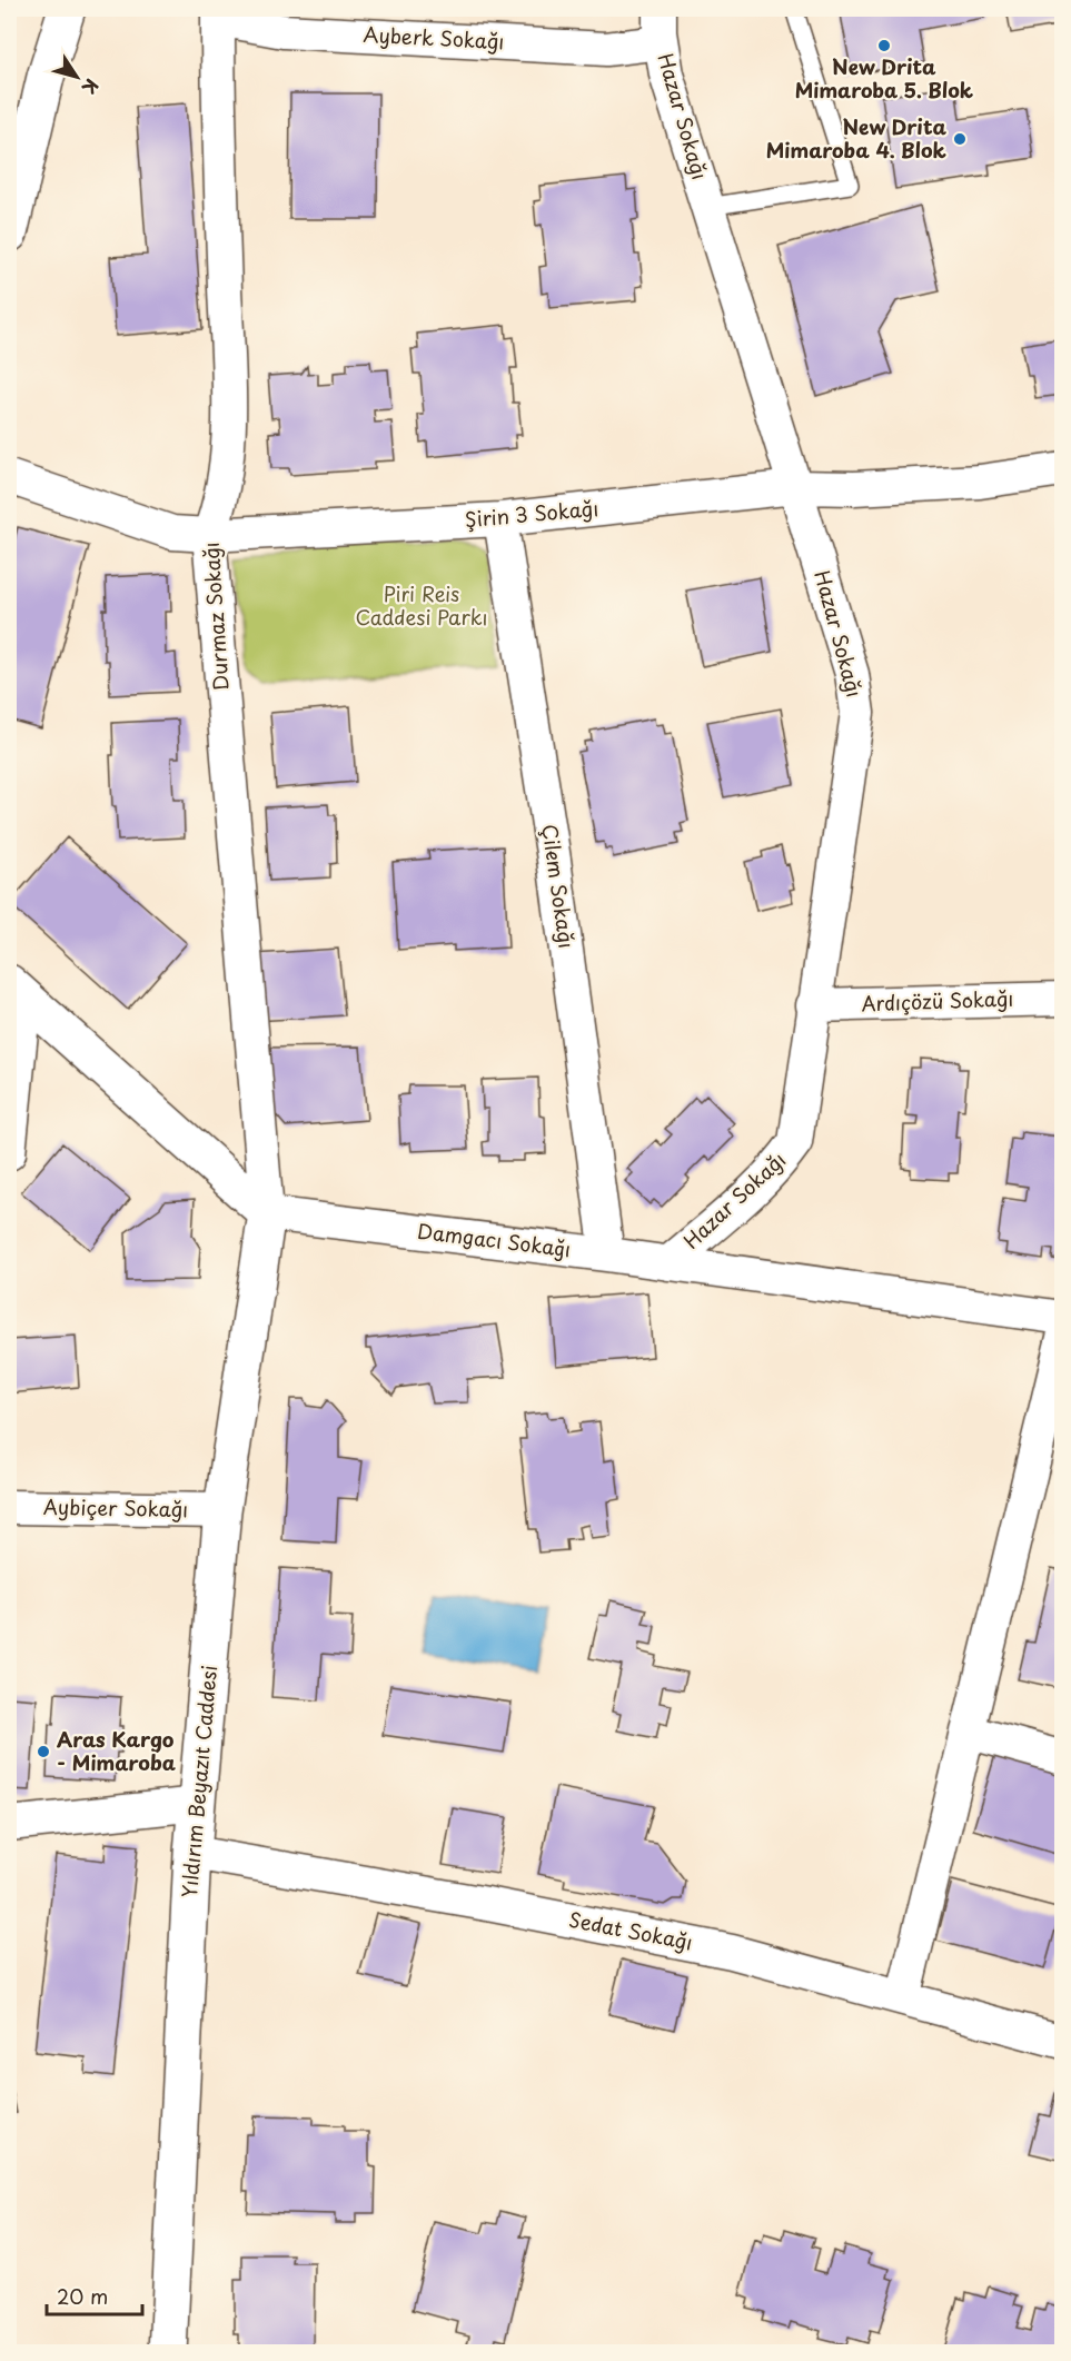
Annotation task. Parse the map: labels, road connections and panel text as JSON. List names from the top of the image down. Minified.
{"streets":{"main road":["Yıldırım Beyazıt Caddesi"],"street":["Ayberk Sokağı","Hazar Sokağı","Şirin 3 Sokağı","Durmaz Sokağı","Çilem Sokağı","Ardıçözü Sokağı","Damgacı Sokağı","Aybiçer Sokağı","Sedat Sokağı"]},"crossings":[["Ayberk Sokağı","Hazar Sokağı"],["Ayberk Sokağı","Durmaz Sokağı"],["Hazar Sokağı","Şirin 3 Sokağı"],["Hazar Sokağı","Ardıçözü Sokağı"],["Hazar Sokağı","Damgacı Sokağı"],["Şirin 3 Sokağı","Durmaz Sokağı"],["Şirin 3 Sokağı","Çilem Sokağı"],["Durmaz Sokağı","Damgacı Sokağı"],["Durmaz Sokağı","Yıldırım Beyazıt Caddesi"],["Çilem Sokağı","Damgacı Sokağı"],["Damgacı Sokağı","Yıldırım Beyazıt Caddesi"],["Aybiçer Sokağı","Yıldırım Beyazıt Caddesi"],["Yıldırım Beyazıt Caddesi","Sedat Sokağı"]],"parks":["Piri Reis Caddesi Parkı"],"places":["New Drita Mimaroba 5. Blok","New Drita Mimaroba 4. Blok","Aras Kargo - Mimaroba"],"scale_bar":"20 m","north":"bottom right"}
